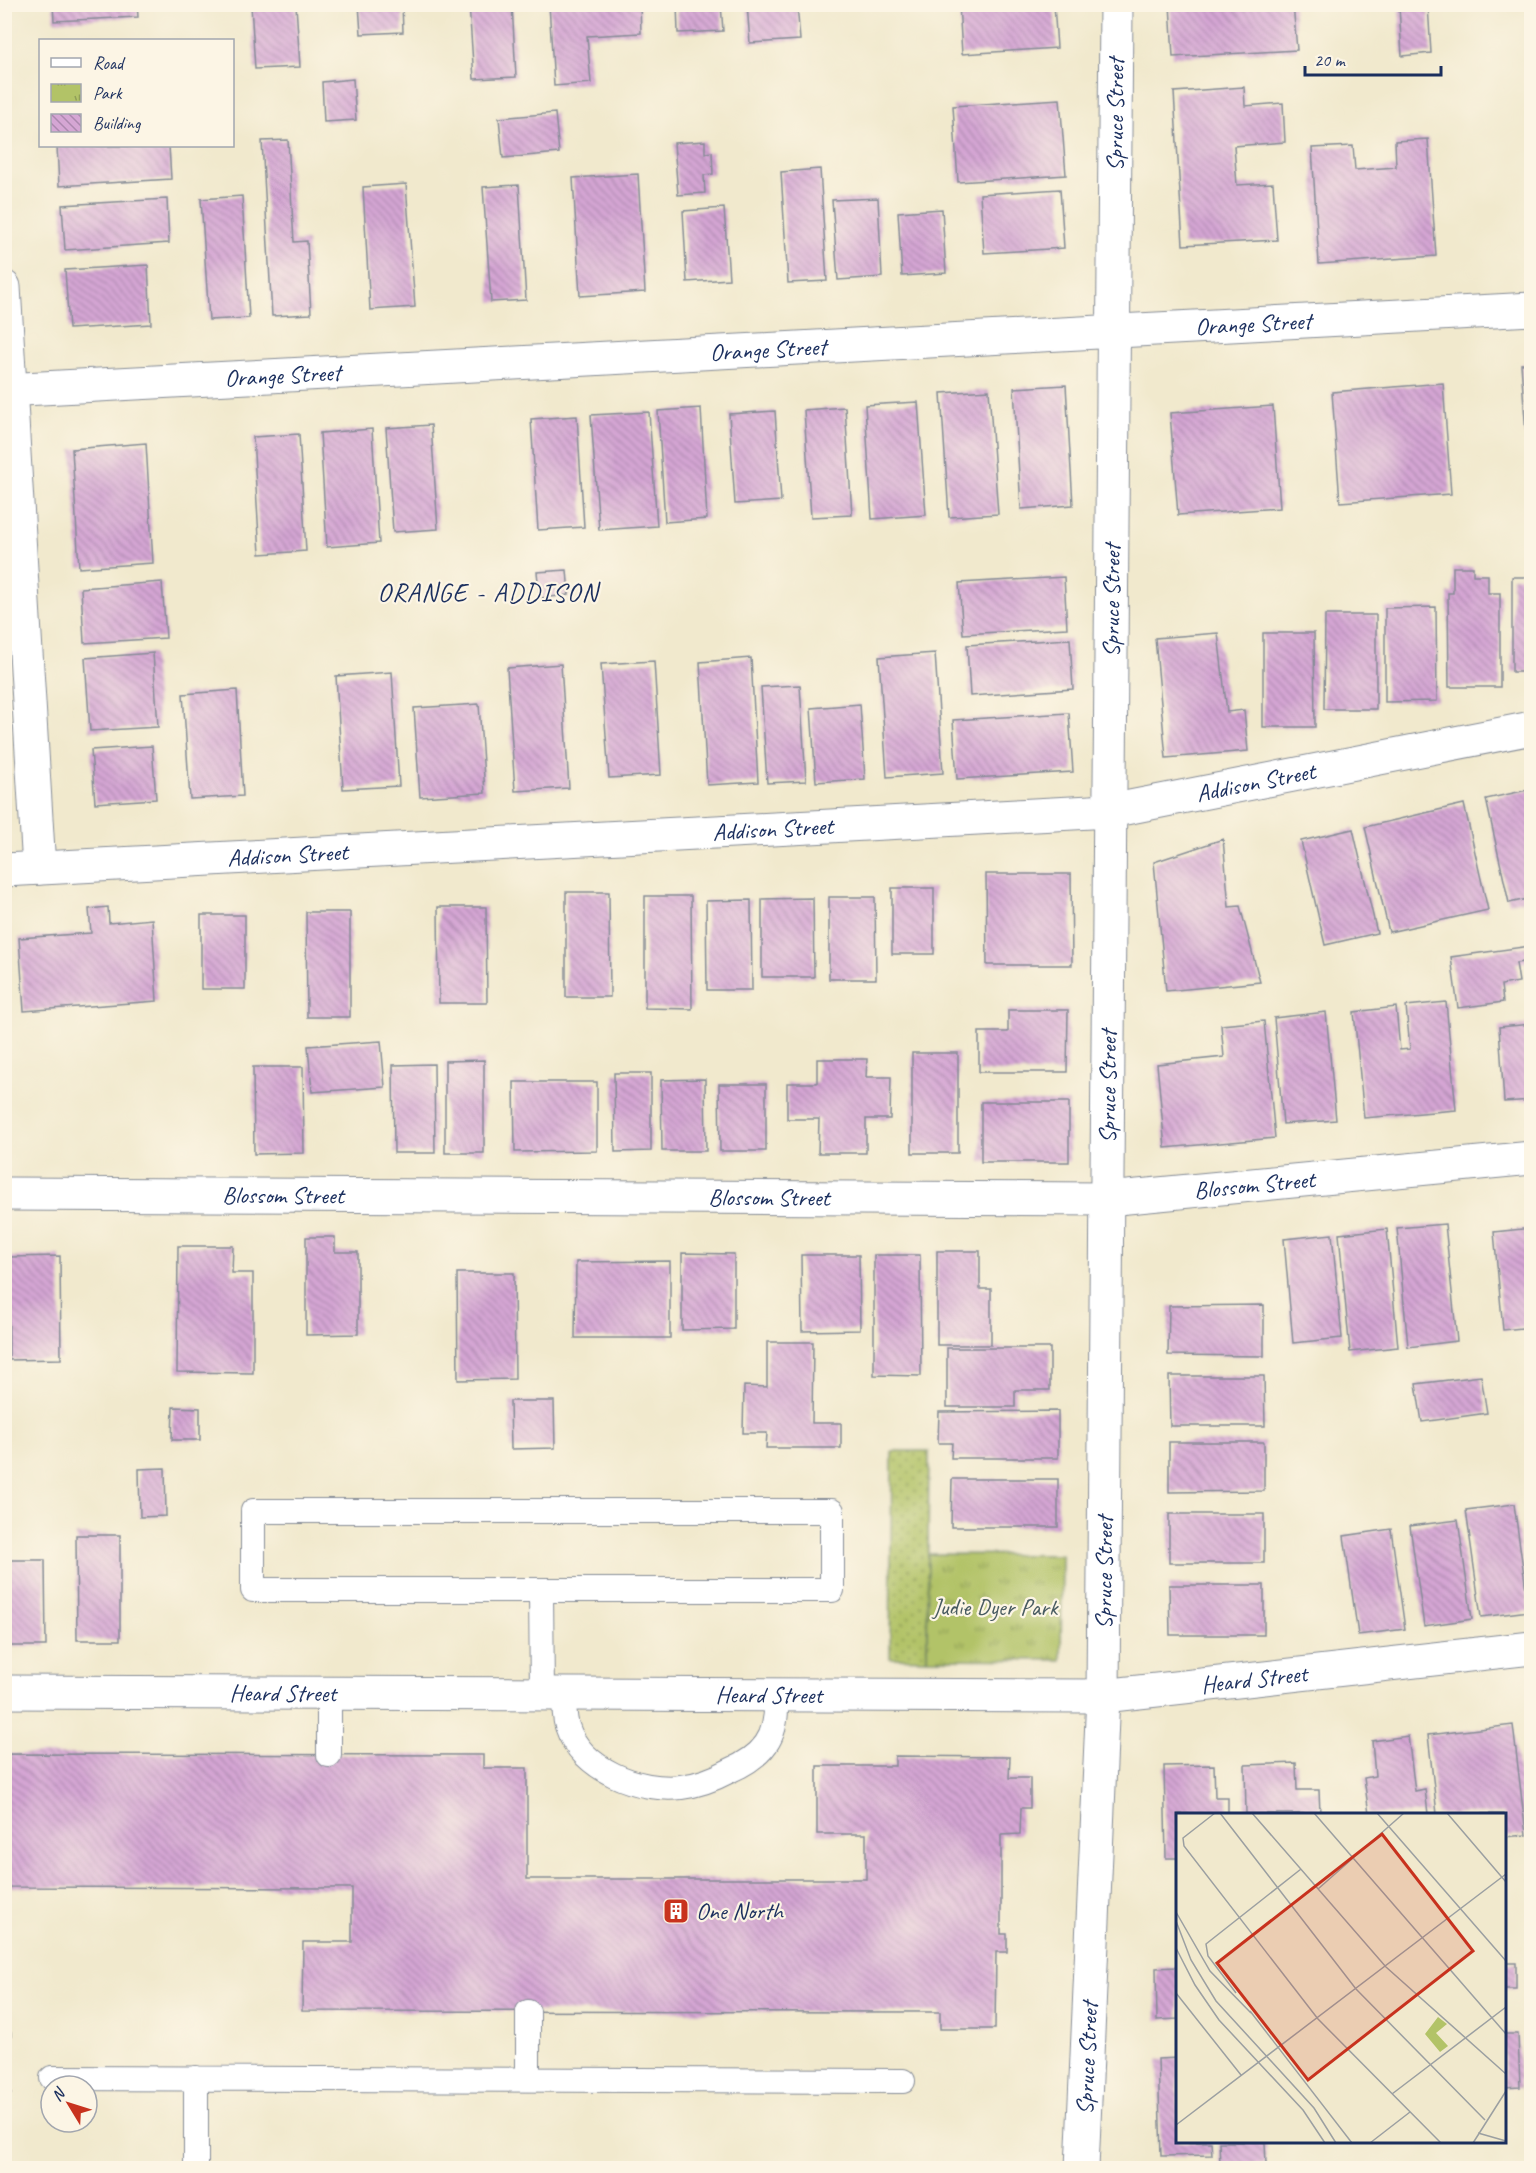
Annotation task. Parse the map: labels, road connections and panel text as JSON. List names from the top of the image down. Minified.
{"streets":{"street":["Spruce Street","Orange Street","Addison Street","Blossom Street","Heard Street"]},"crossings":[["Spruce Street","Orange Street"],["Spruce Street","Addison Street"],["Spruce Street","Blossom Street"],["Spruce Street","Heard Street"]],"districts":["ORANGE - ADDISON"],"parks":["Judie Dyer Park"],"places":{"building":["One North"]},"legend":["Road","Park","Building"],"scale_bar":"20 m","north":"top left"}
